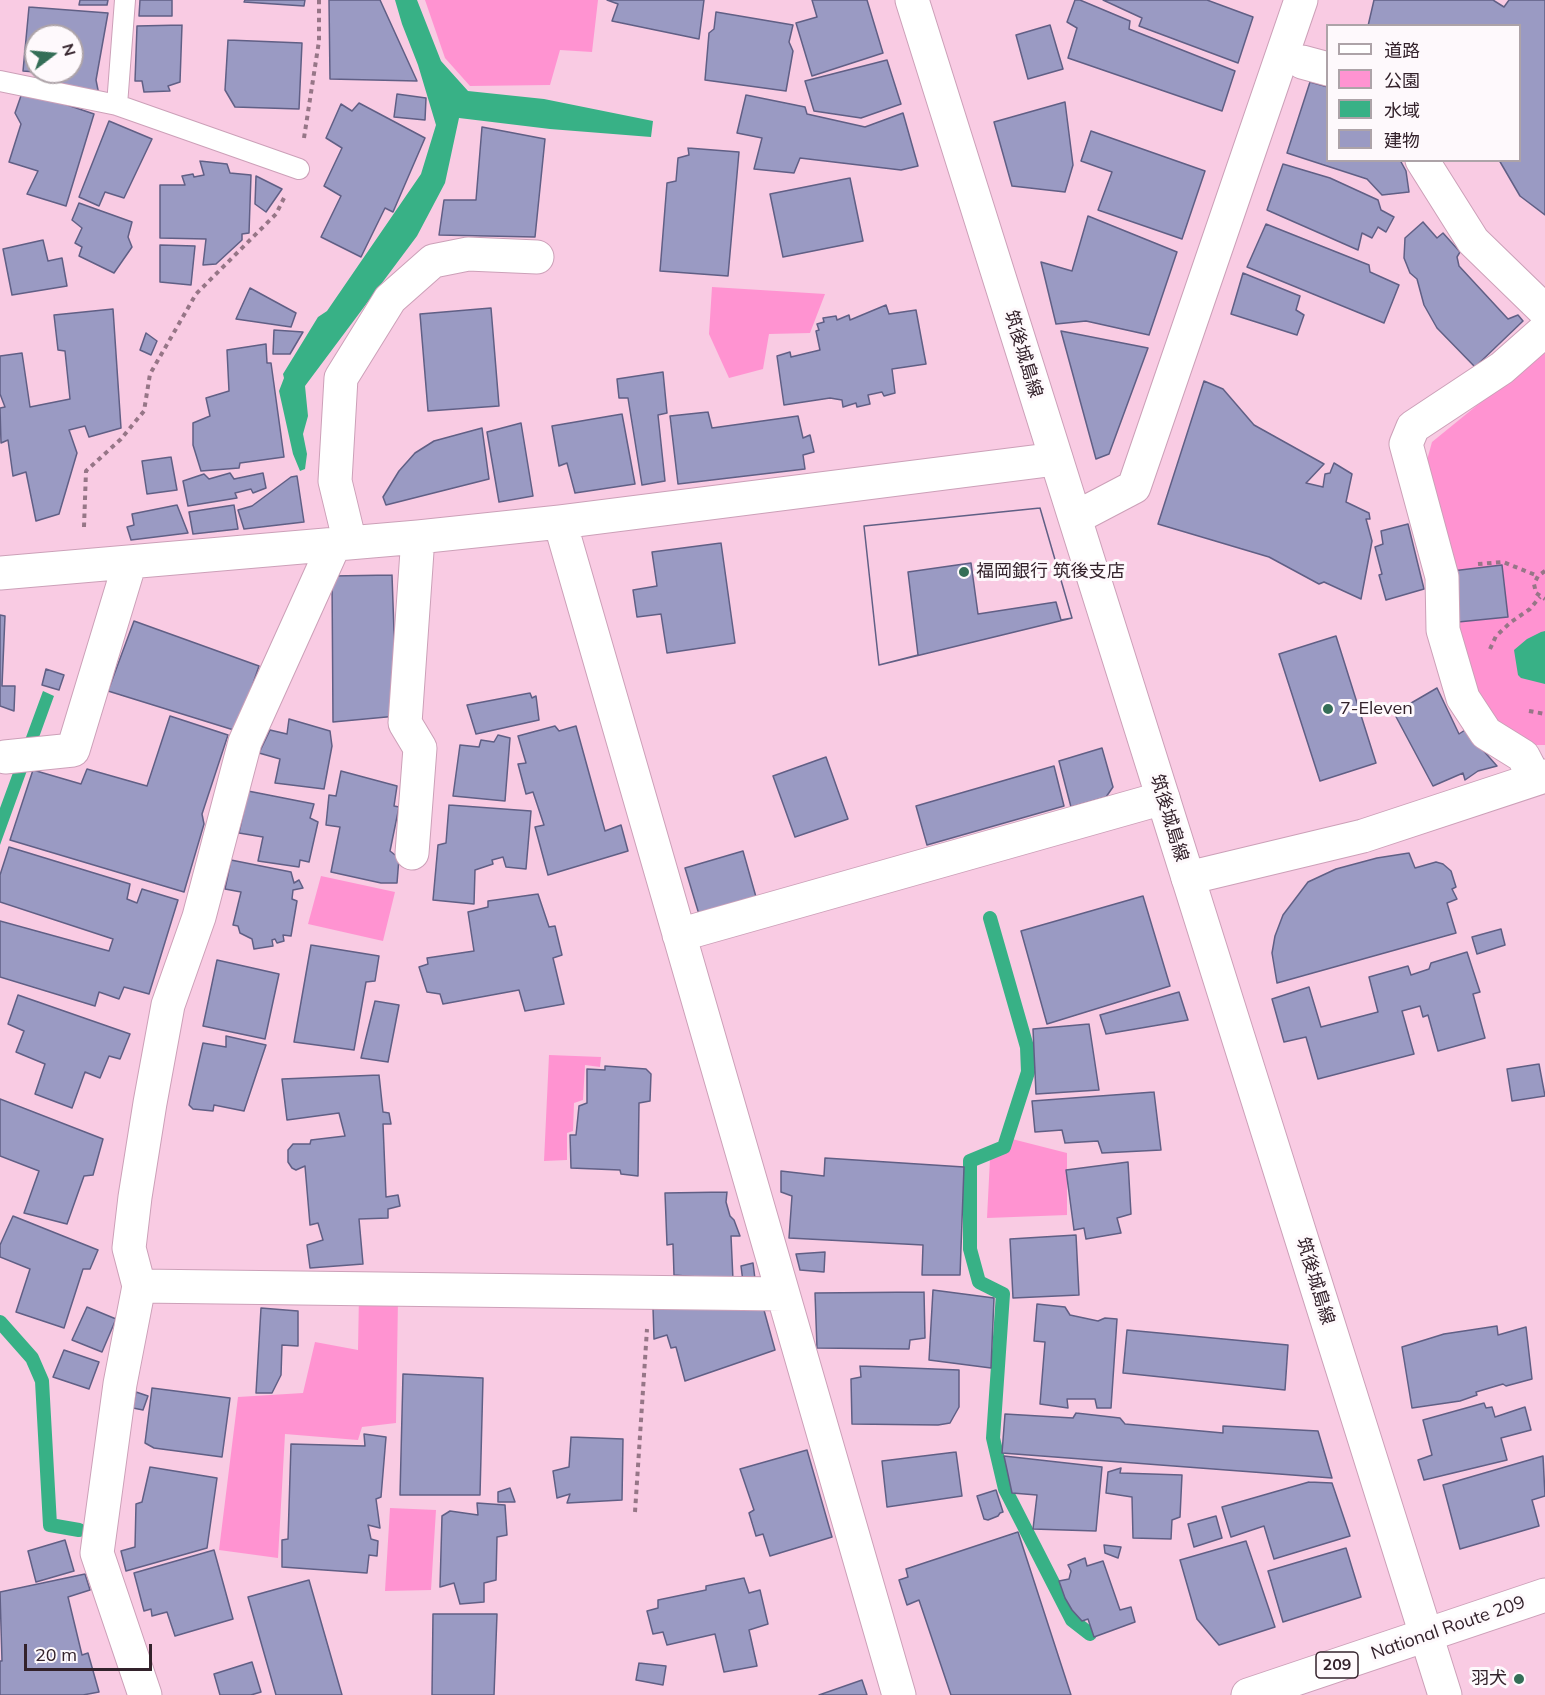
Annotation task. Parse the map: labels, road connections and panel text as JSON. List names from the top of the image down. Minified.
{"streets":{"main road":["筑後城島線","National Route 209","209"]},"crossings":[["筑後城島線","National Route 209"]],"places":["福岡銀行 筑後支店","7-Eleven","羽犬"],"legend":["道路","公園","水域","建物"],"scale_bar":"20 m","north":"right"}
